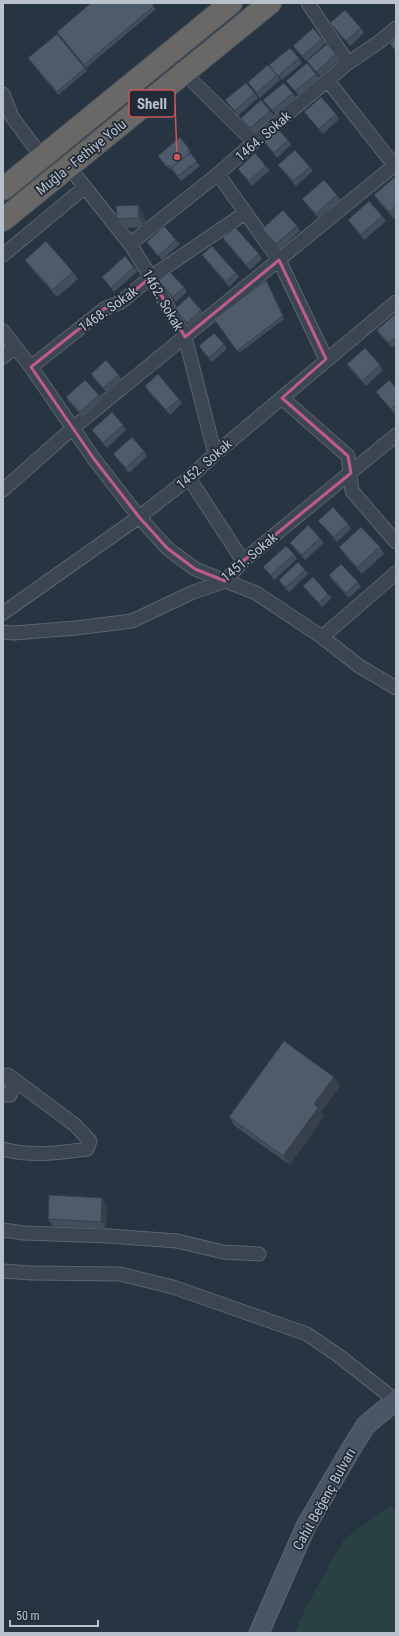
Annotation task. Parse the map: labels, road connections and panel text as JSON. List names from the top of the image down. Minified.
{"streets":{"highway":["Muğla - Fethiye Yolu"],"main road":["Cahit Beğenç Bulvarı"],"street":["1464. Sokak","1462. Sokak","1468. Sokak","1452. Sokak","1451. Sokak"]},"crossings":[["1464. Sokak","1462. Sokak"],["Muğla - Fethiye Yolu","1462. Sokak"],["1462. Sokak","1468. Sokak"],["1462. Sokak","1452. Sokak"]],"places":["Shell"],"scale_bar":"50 m"}
